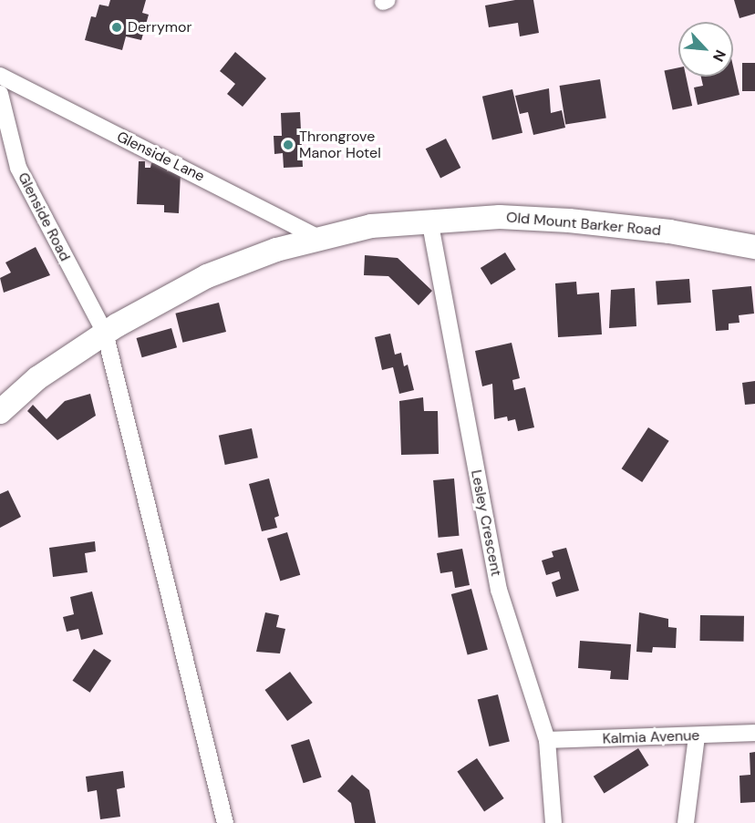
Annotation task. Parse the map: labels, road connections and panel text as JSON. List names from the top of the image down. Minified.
{"streets":{"main road":["Old Mount Barker Road"],"street":["Glenside Lane","Glenside Road","Lesley Crescent","Kalmia Avenue"]},"crossings":[["Glenside Lane","Old Mount Barker Road"],["Glenside Road","Old Mount Barker Road"],["Old Mount Barker Road","Lesley Crescent"],["Lesley Crescent","Kalmia Avenue"]],"places":["Derrymor","Throngrove Manor Hotel"],"north":"bottom right"}
